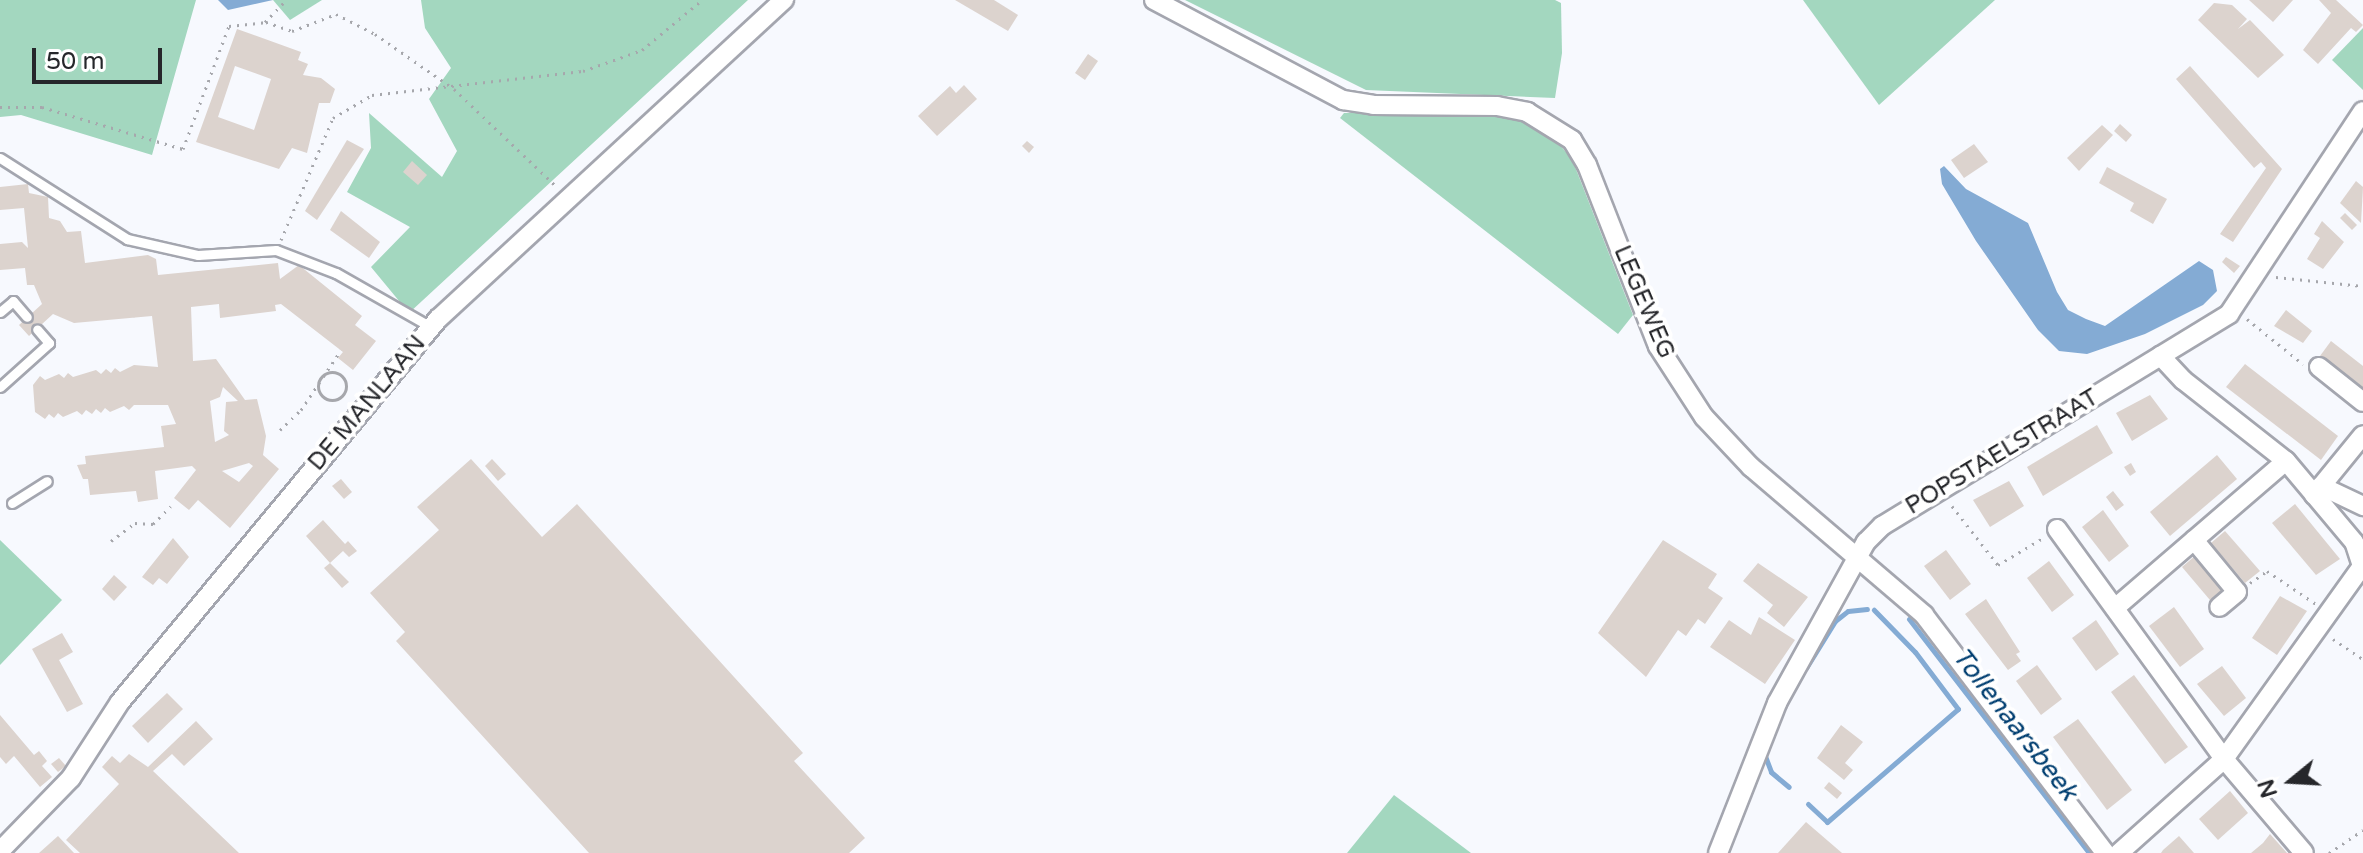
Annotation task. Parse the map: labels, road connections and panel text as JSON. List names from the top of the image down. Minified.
{"streets":{"street":["LEGEWEG","DE MANLAAN","POPSTAELSTRAAT"]},"crossings":[["LEGEWEG","POPSTAELSTRAAT"]],"water":["Tollenaarsbeek"],"scale_bar":"50 m","north":"left"}
